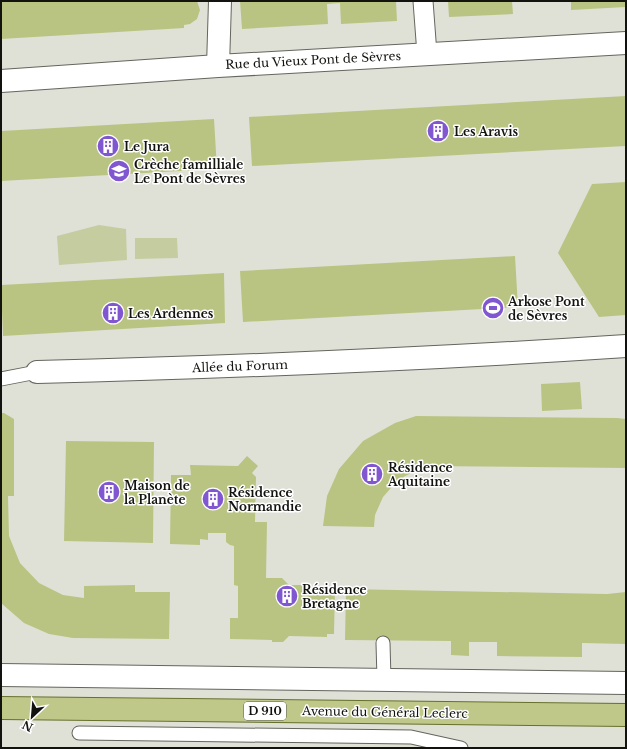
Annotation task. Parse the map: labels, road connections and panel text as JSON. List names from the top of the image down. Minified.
{"streets":{"main road":["D 910","Avenue du Général Leclerc"],"street":["Rue du Vieux Pont de Sèvres","Allée du Forum"]},"places":{"building":["Les Aravis","Le Jura","Les Ardennes","Résidence Aquitaine","Maison de la Planète","Résidence Normandie","Résidence Bretagne"],"school or university":["Crèche familliale Le Pont de Sèvres"],"sports":["Arkose Pont de Sèvres"]},"north":"bottom left"}
